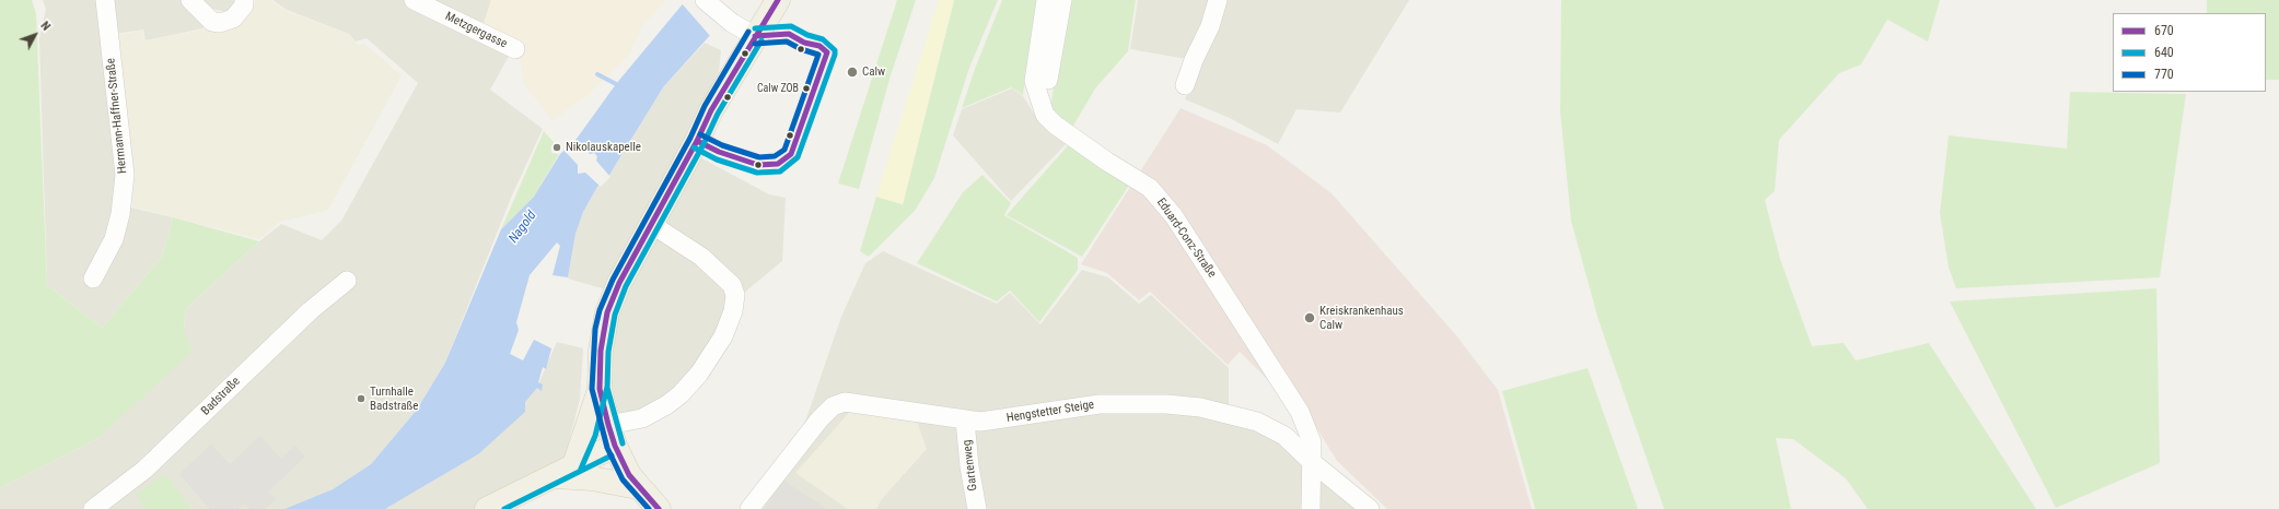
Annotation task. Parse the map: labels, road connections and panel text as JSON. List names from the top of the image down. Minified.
{"streets":{"street":["Metzgergasse","Hermann-Haffner-Straße","Eduard-Conz-Straße","Badstraße","Hengstetter Steige","Gartenweg"]},"crossings":[["Eduard-Conz-Straße","Hengstetter Steige"],["Hengstetter Steige","Gartenweg"]],"water":["Nagold"],"places":["Calw","Calw ZOB","Nikolauskapelle","Kreiskrankenhaus Calw","Turnhalle Badstraße"],"lines":["transit line 670","transit line 640","transit line 770"],"legend":["670","640","770"],"north":"top right"}
